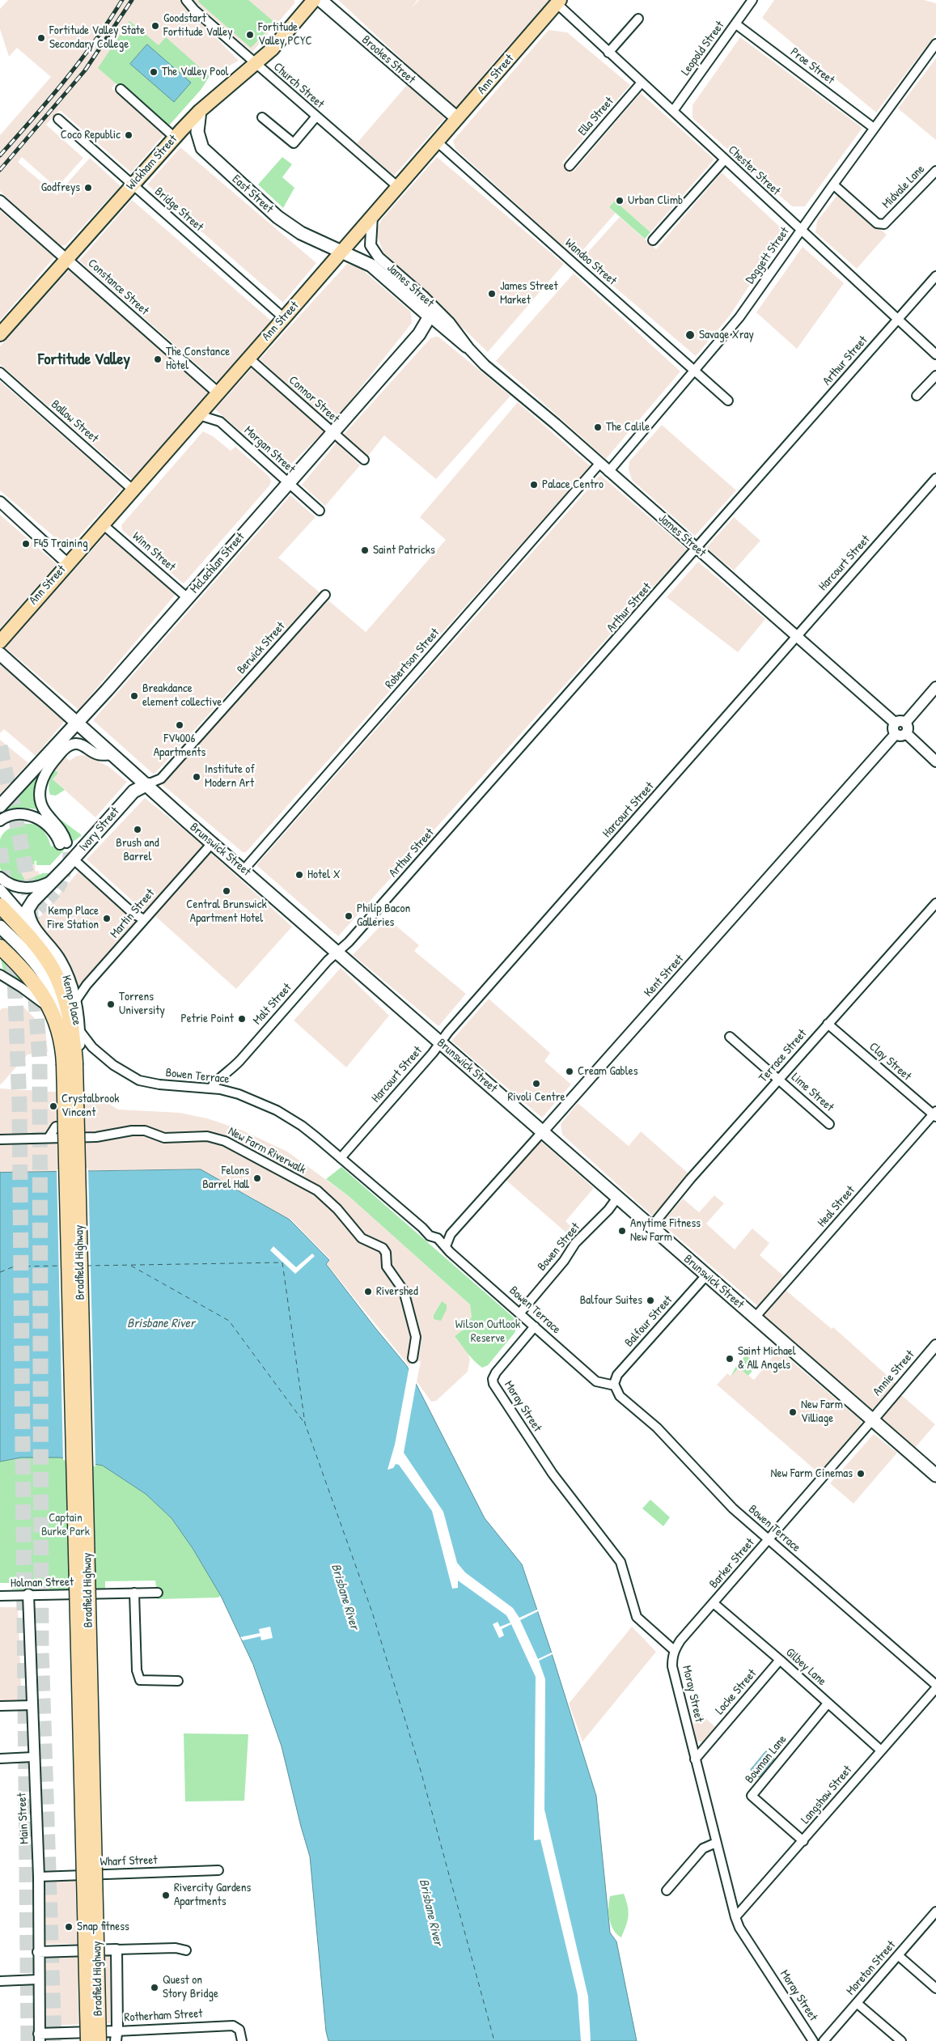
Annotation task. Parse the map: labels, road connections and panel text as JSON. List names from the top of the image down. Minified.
{"streets":{"highway":["Kemp Place","Bradfield Highway"],"main road":["Brookes Street","Ann Street","Wickham Street","East Street","James Street","McLachlan Street","Ivory Street","Brunswick Street"],"street":["Leopold Street","Proe Street","Church Street","Ella Street","Chester Street","Midvale Lane","Bridge Street","Doggett Street","Wandoo Street","Constance Street","Arthur Street","Connor Street","Ballow Street","Morgan Street","Winn Street","Harcourt Street","Berwick Street","Robertson Street","Martin Street","Kent Street","Malt Street","Terrace Street","Clay Street","Bowen Terrace","Lime Street","New Farm Riverwalk","Heal Street","Bowen Street","Balfour Street","Annie Street","Moray Street","Barker Street","Holman Street","Gilbey Lane","Locke Street","Bowman Lane","Langshaw Street","Main Street","Wharf Street","Moreton Street","Rotherham Street"]},"crossings":[["Leopold Street","Proe Street"],["Leopold Street","Chester Street"],["Brookes Street","Ann Street"],["Proe Street","Doggett Street"],["Ann Street","Church Street"],["Ann Street","Chester Street"],["Ann Street","East Street"],["Ann Street","Bridge Street"],["Ann Street","Wandoo Street"],["Ann Street","James Street"],["Ann Street","Constance Street"],["Ann Street","Connor Street"],["Ann Street","Ballow Street"],["Ann Street","Morgan Street"],["Ann Street","Winn Street"],["Church Street","Wickham Street"],["Ella Street","Chester Street"],["Wickham Street","East Street"],["Wickham Street","Bridge Street"],["Wickham Street","Constance Street"],["Chester Street","Doggett Street"],["Chester Street","Arthur Street"],["Midvale Lane","Doggett Street"],["East Street","James Street"],["Doggett Street","Wandoo Street"],["Doggett Street","James Street"],["James Street","Arthur Street"],["James Street","McLachlan Street"],["James Street","Harcourt Street"],["James Street","Robertson Street"],["James Street","Kent Street"],["Arthur Street","Brunswick Street"],["Arthur Street","Malt Street"],["Connor Street","McLachlan Street"],["Morgan Street","McLachlan Street"],["Winn Street","McLachlan Street"],["McLachlan Street","Brunswick Street"],["Harcourt Street","Brunswick Street"],["Harcourt Street","Bowen Terrace"],["Berwick Street","Ivory Street"],["Berwick Street","Brunswick Street"],["Robertson Street","Brunswick Street"],["Ivory Street","Brunswick Street"],["Ivory Street","Kemp Place"],["Brunswick Street","Martin Street"],["Brunswick Street","Kent Street"],["Brunswick Street","Malt Street"],["Brunswick Street","Terrace Street"],["Brunswick Street","Heal Street"],["Brunswick Street","Bowen Street"],["Brunswick Street","Balfour Street"],["Brunswick Street","Annie Street"],["Brunswick Street","Barker Street"],["Martin Street","Kemp Place"],["Kent Street","Bowen Terrace"],["Kemp Place","Bowen Terrace"],["Kemp Place","Bradfield Highway"],["Malt Street","Bowen Terrace"],["Terrace Street","Clay Street"],["Terrace Street","Lime Street"],["Clay Street","Heal Street"],["Bowen Terrace","Bowen Street"],["Bowen Terrace","Bradfield Highway"],["Bowen Terrace","Balfour Street"],["Bowen Terrace","Moray Street"],["Bowen Terrace","Barker Street"],["Bowen Terrace","Langshaw Street"],["Annie Street","Barker Street"],["Moray Street","Barker Street"],["Moray Street","Locke Street"],["Moray Street","Langshaw Street"],["Barker Street","Gilbey Lane"],["Holman Street","Main Street"],["Gilbey Lane","Locke Street"],["Gilbey Lane","Bowman Lane"],["Gilbey Lane","Langshaw Street"],["Bowman Lane","Langshaw Street"],["Main Street","Wharf Street"],["Main Street","Rotherham Street"]],"districts":["Fortitude Valley"],"water":["Brisbane River"],"parks":["Wilson Outlook Reserve","Captain Burke Park"],"places":["Goodstart Fortitude Valley","Fortitude Valley PCYC","Fortitude Valley State Secondary College","The Valley Pool","Coco Republic","Godfreys","Urban Climb","James Street Market","Savage Xray","The Constance Hotel","The Calile","Palace Centro","F45 Training","Saint Patricks","Breakdance element collective","FV4006 Apartments","Institute of Modern Art","Brush and Barrel","Hotel X","Central Brunswick Apartment Hotel","Philip Bacon Galleries","Kemp Place Fire Station","Torrens University","Petrie Point","Cream Gables","Rivoli Centre","Crystalbrook Vincent","Felons Barrel Hall","Anytime Fitness New Farm","Rivershed","Balfour Suites","Saint Michael & All Angels","New Farm Villiage","New Farm Cinemas","Rivercity Gardens Apartments","Snap fitness","Quest on Story Bridge"]}
